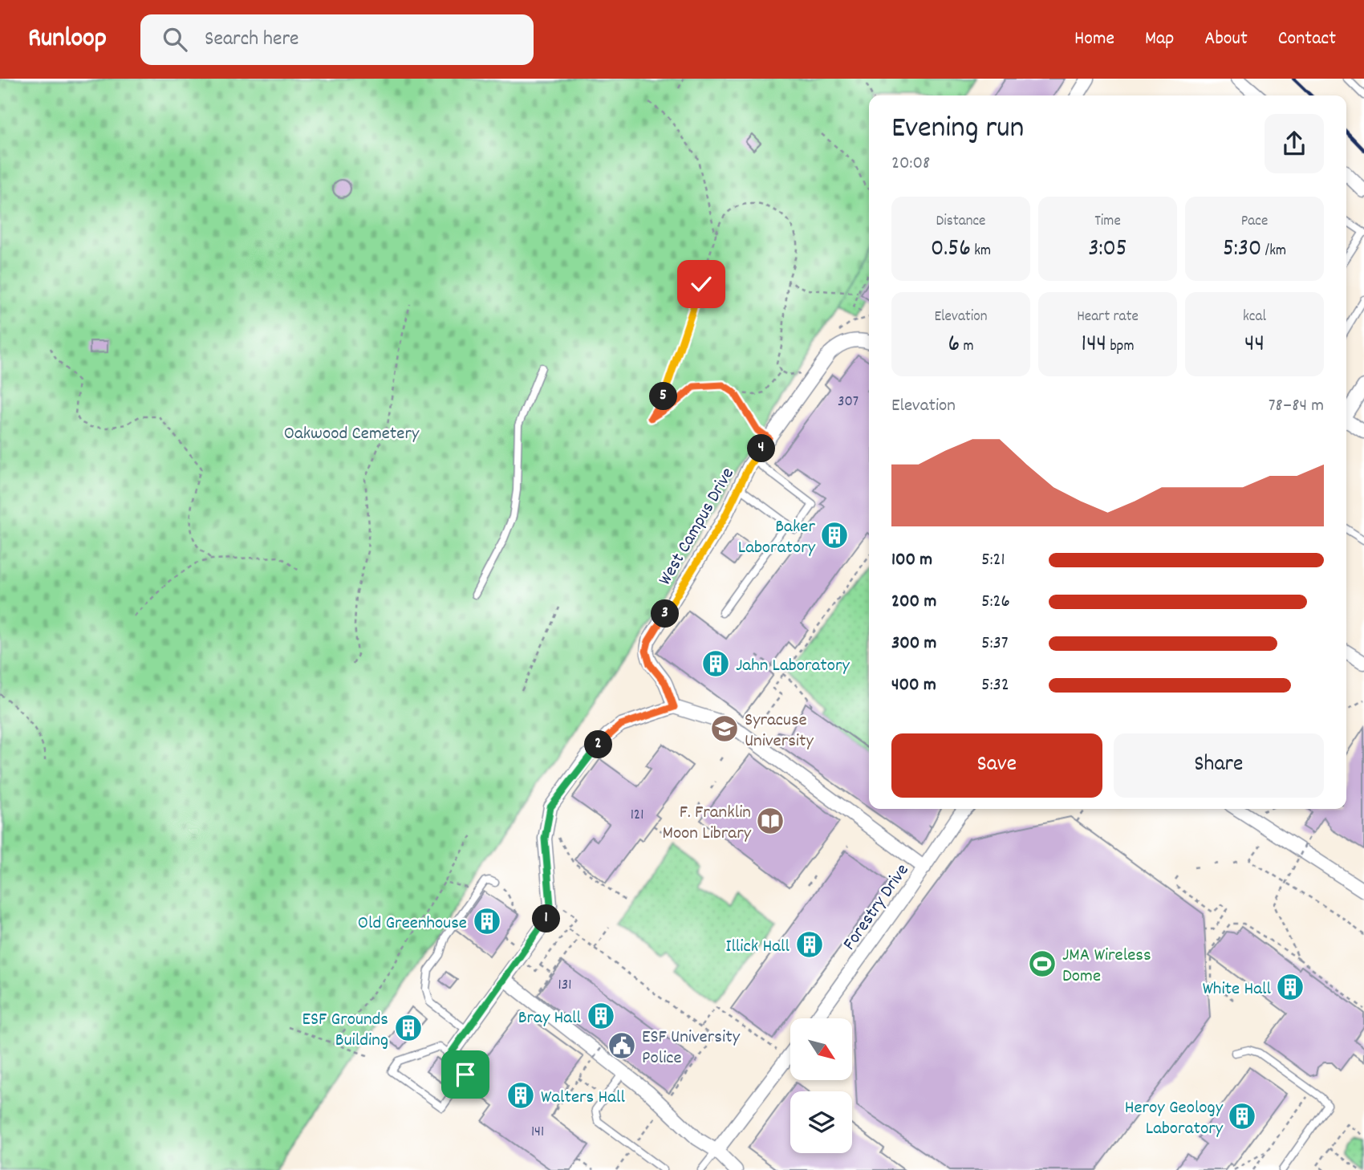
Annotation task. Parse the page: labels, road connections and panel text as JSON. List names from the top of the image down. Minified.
{"streets":{"street":["West Campus Drive","Forestry Drive"]},"parks":["Oakwood Cemetery"],"places":{"building":["Baker Laboratory","Jahn Laboratory","Old Greenhouse","Illick Hall","White Hall","Bray Hall","ESF Grounds Building","Walters Hall","Heroy Geology Laboratory"],"school or university":["Syracuse University"],"library":["F. Franklin Moon Library"],"sports":["JMA Wireless Dome"],"public building":["ESF University Police"]},"house_numbers":["307","121","131","141"],"north":"bottom right","page":{"header":"Runloop","search":"Search here","nav":["Home","Map","About","Contact"],"heading":["Evening run","20:08"],"stats":[["Distance","0.56 km"],["Time","3:05"],["Pace","5:30 /km"],["Elevation","6 m"],["Heart rate","144 bpm"],["kcal","44"]],"pins":["5","4","3","2","1"],"chart":["Elevation","78–84 m"],"list":[{"name":"100 m","note":"5:21"},{"name":"200 m","note":"5:26"},{"name":"300 m","note":"5:37"},{"name":"400 m","note":"5:32"}],"buttons":["Save","Share"]}}
